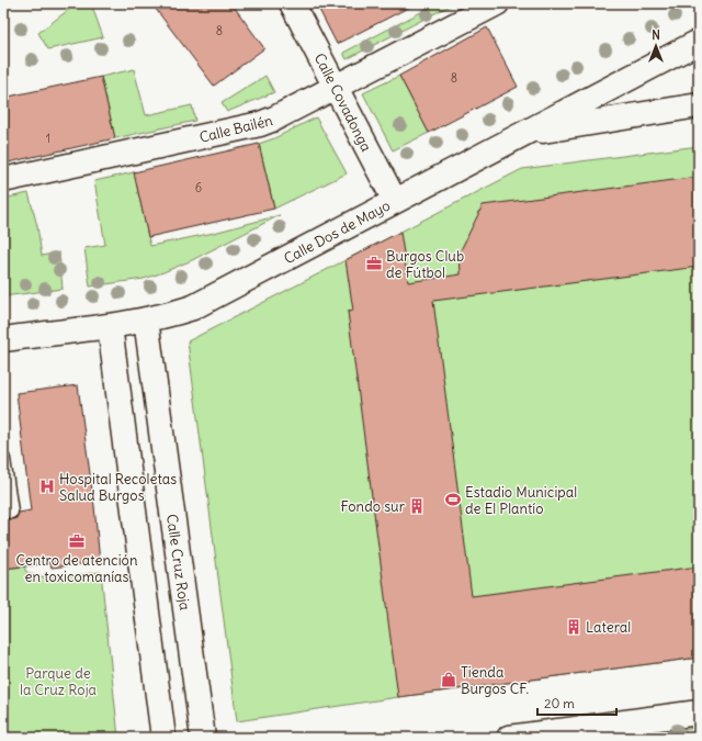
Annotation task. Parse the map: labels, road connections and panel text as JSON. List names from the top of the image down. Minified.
{"streets":{"street":["Calle Covadonga","Calle Bailén","Calle Dos de Mayo","Calle Cruz Roja"]},"crossings":[["Calle Covadonga","Calle Bailén"],["Calle Covadonga","Calle Dos de Mayo"],["Calle Dos de Mayo","Calle Cruz Roja"]],"parks":["Parque de la Cruz Roja"],"places":{"office":["Burgos Club de Fútbol","Centro de atención en toxicomanías"],"hospital":["Hospital Recoletas Salud Burgos"],"sports":["Estadio Municipal de El Plantío"],"building":["Fondo sur","Lateral"],"shop":["Tienda Burgos CF."]},"house_numbers":["8","8","1","6"],"scale_bar":"20 m","north":"top"}
